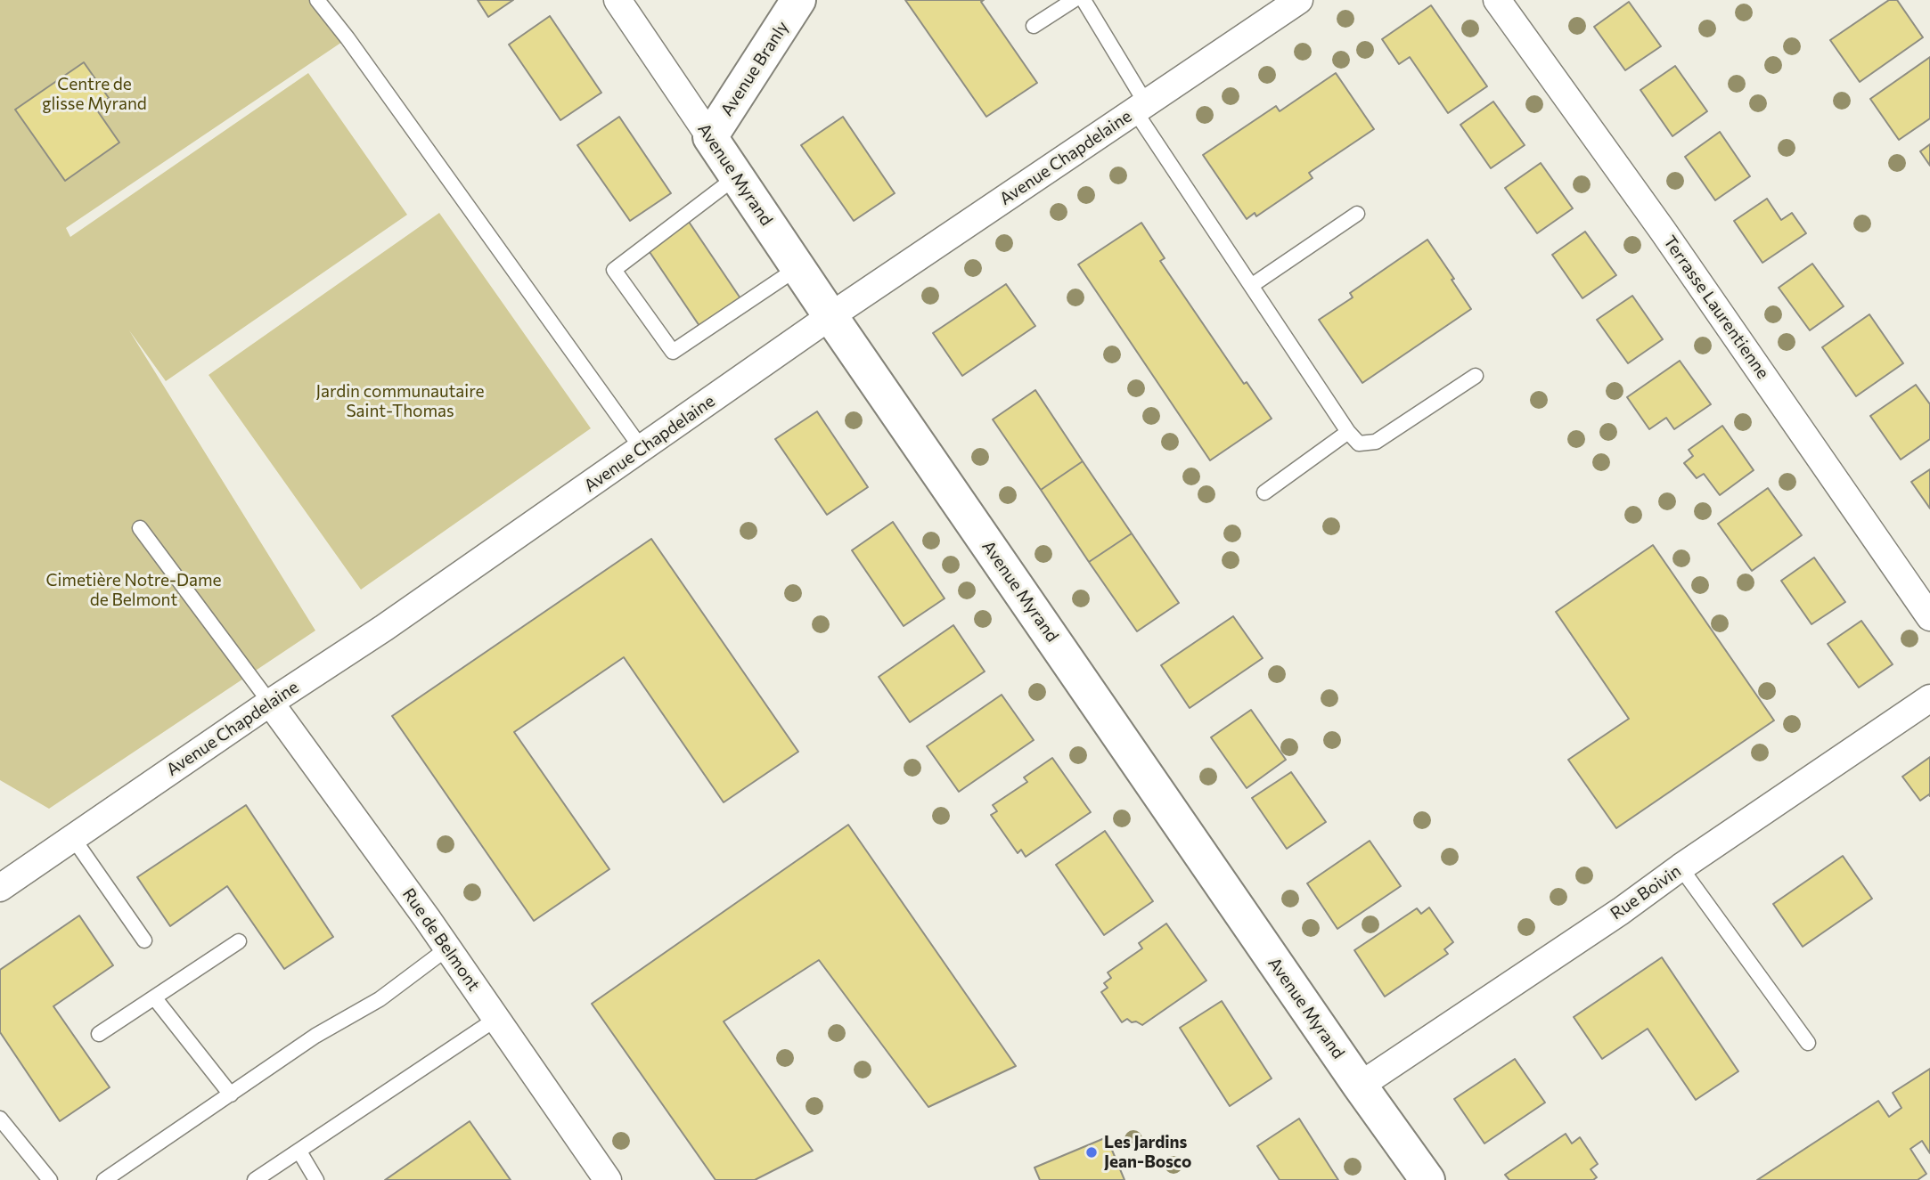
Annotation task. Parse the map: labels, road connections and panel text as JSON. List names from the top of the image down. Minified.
{"streets":{"street":["Avenue Branly","Avenue Chapdelaine","Avenue Myrand","Terrasse Laurentienne","Rue Boivin","Rue de Belmont"]},"crossings":[["Avenue Branly","Avenue Myrand"],["Avenue Chapdelaine","Avenue Myrand"],["Avenue Chapdelaine","Rue de Belmont"],["Avenue Myrand","Rue Boivin"]],"parks":["Centre de glisse Myrand","Jardin communautaire Saint-Thomas","Cimetière Notre-Dame de Belmont"],"places":["Les Jardins Jean-Bosco"]}
